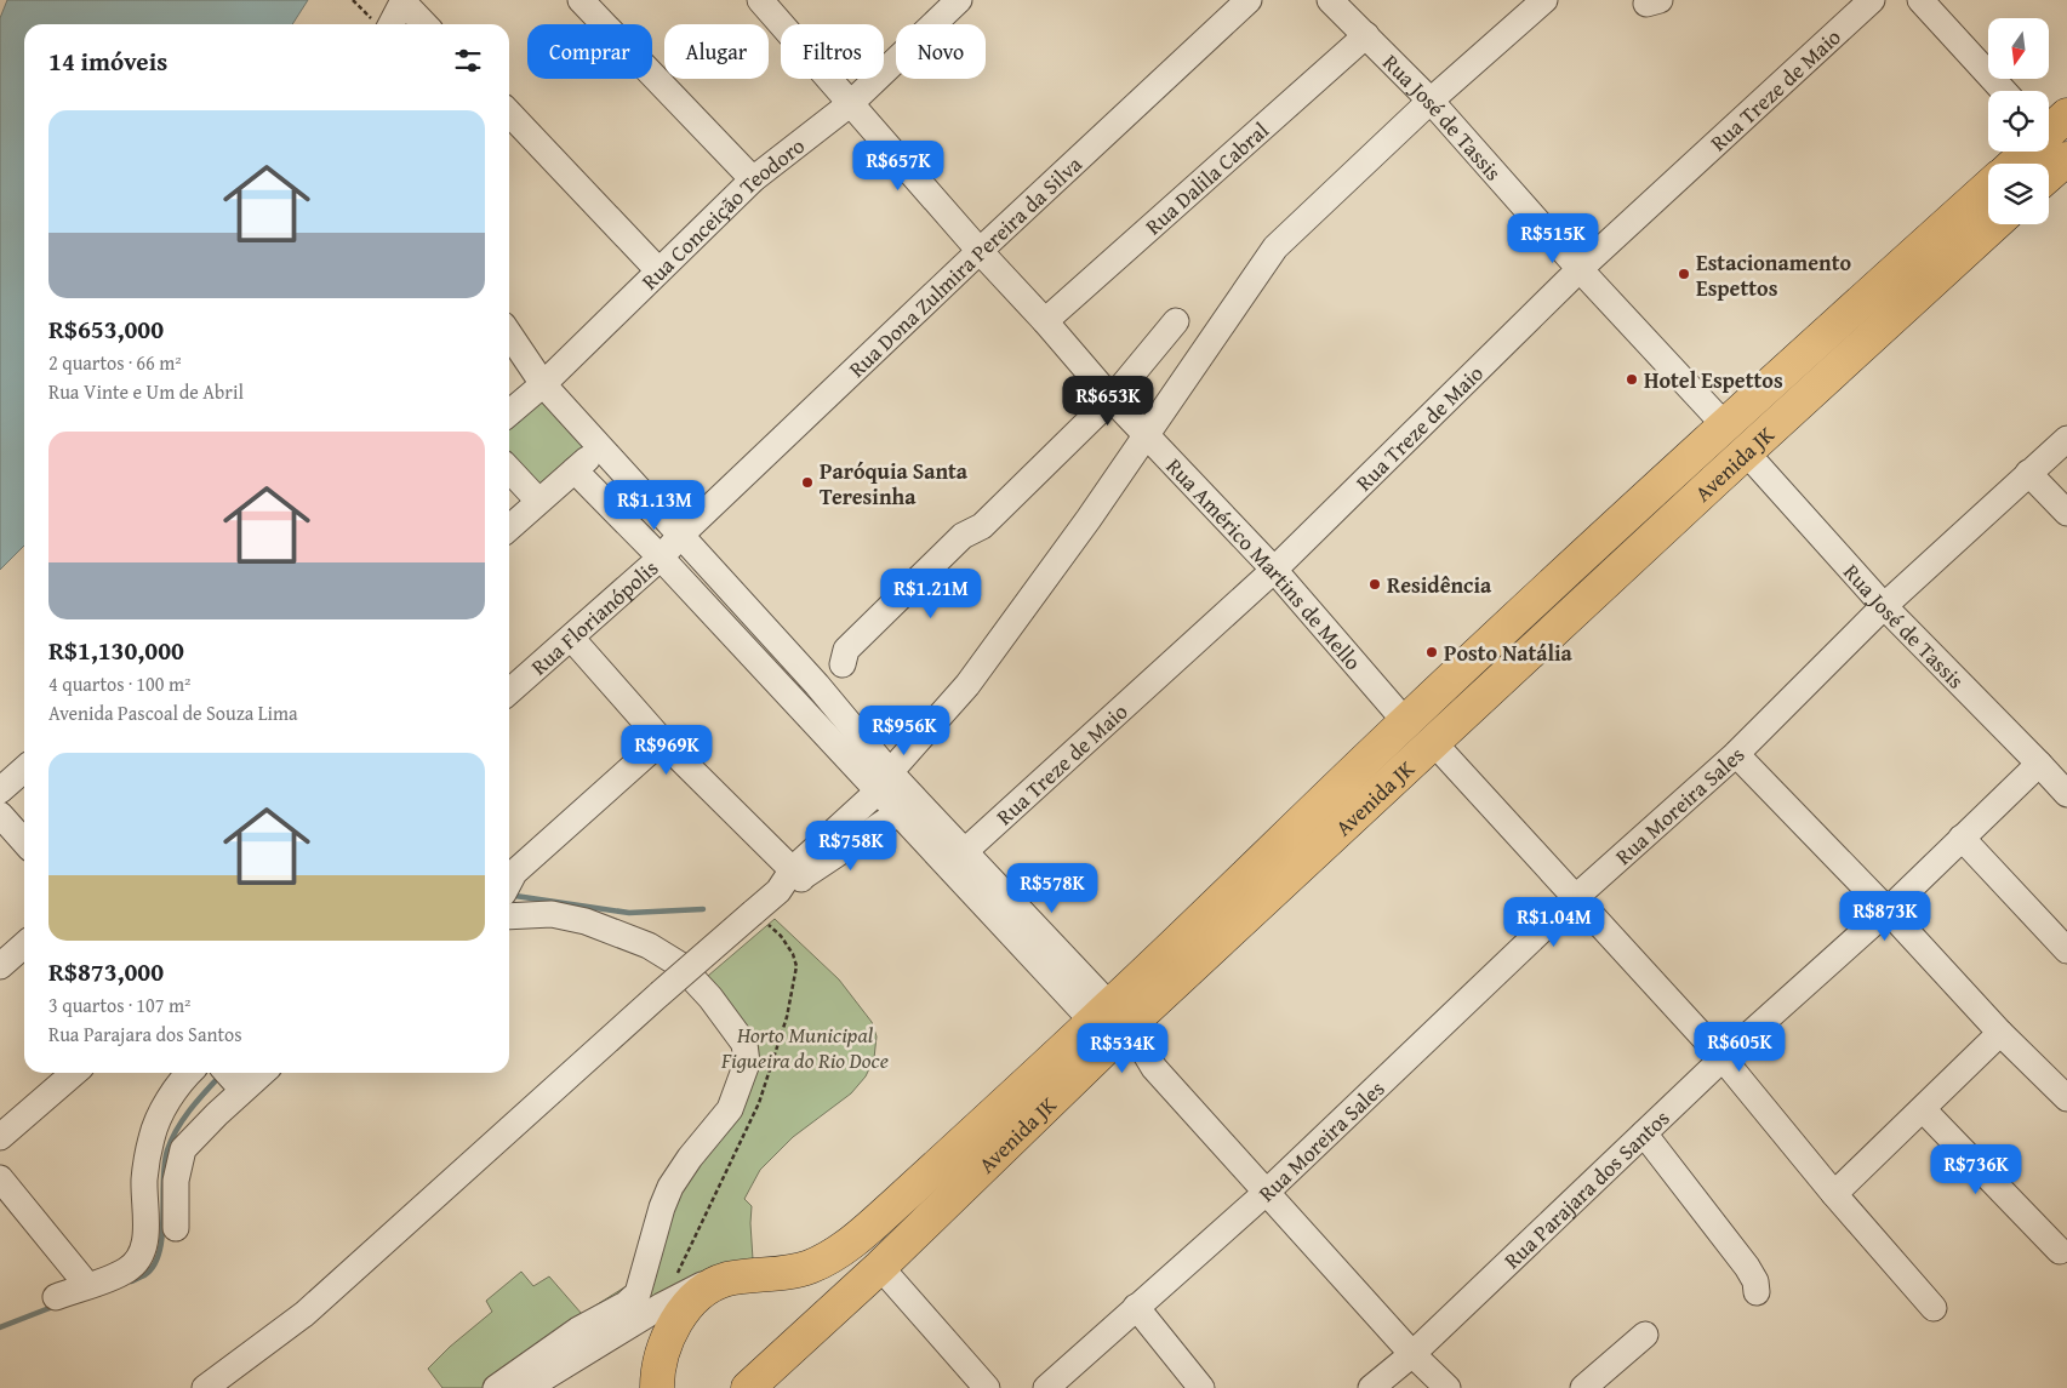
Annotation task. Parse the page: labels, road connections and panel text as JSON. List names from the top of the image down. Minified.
{"streets":{"main road":["Avenida JK"],"street":["Rua Treze de Maio","Rua José de Tassis","Rua Dalila Cabral","Rua Conceição Teodoro","Rua Dona Zulmira Pereira da Silva","Rua Américo Martins de Mello","Rua Florianópolis","Rua Moreira Sales","Rua Parajara dos Santos"]},"crossings":[["Rua Treze de Maio","Rua José de Tassis"],["Rua Treze de Maio","Rua Américo Martins de Mello"],["Rua José de Tassis","Rua Dalila Cabral"],["Rua José de Tassis","Avenida JK"],["Rua José de Tassis","Rua Moreira Sales"],["Rua José de Tassis","Rua Parajara dos Santos"],["Rua Dalila Cabral","Rua Américo Martins de Mello"],["Rua Conceição Teodoro","Rua Américo Martins de Mello"],["Rua Dona Zulmira Pereira da Silva","Rua Américo Martins de Mello"],["Rua Dona Zulmira Pereira da Silva","Rua Florianópolis"],["Avenida JK","Rua Américo Martins de Mello"]],"parks":["Horto Municipal Figueira do Rio Doce"],"places":["Estacionamento Espettos","Hotel Espettos","Paróquia Santa Teresinha","Residência","Posto Natália"],"north":"bottom","page":{"chip":["Comprar","Alugar","Filtros","Novo"],"heading":"14 imóveis","list":[{"name":"R$653,000","note":"2 quartos · 66 m² · Rua Vinte e Um de Abril"},{"name":"R$1,130,000","note":"4 quartos · 100 m² · Avenida Pascoal de Souza Lima"},{"name":"R$873,000","note":"3 quartos · 107 m² · Rua Parajara dos Santos"}],"price":["R$657K","R$515K","R$653K","R$1.13M","R$1.21M","R$956K","R$969K","R$758K","R$578K","R$873K","R$1.04M","R$605K","R$534K","R$736K"]}}
